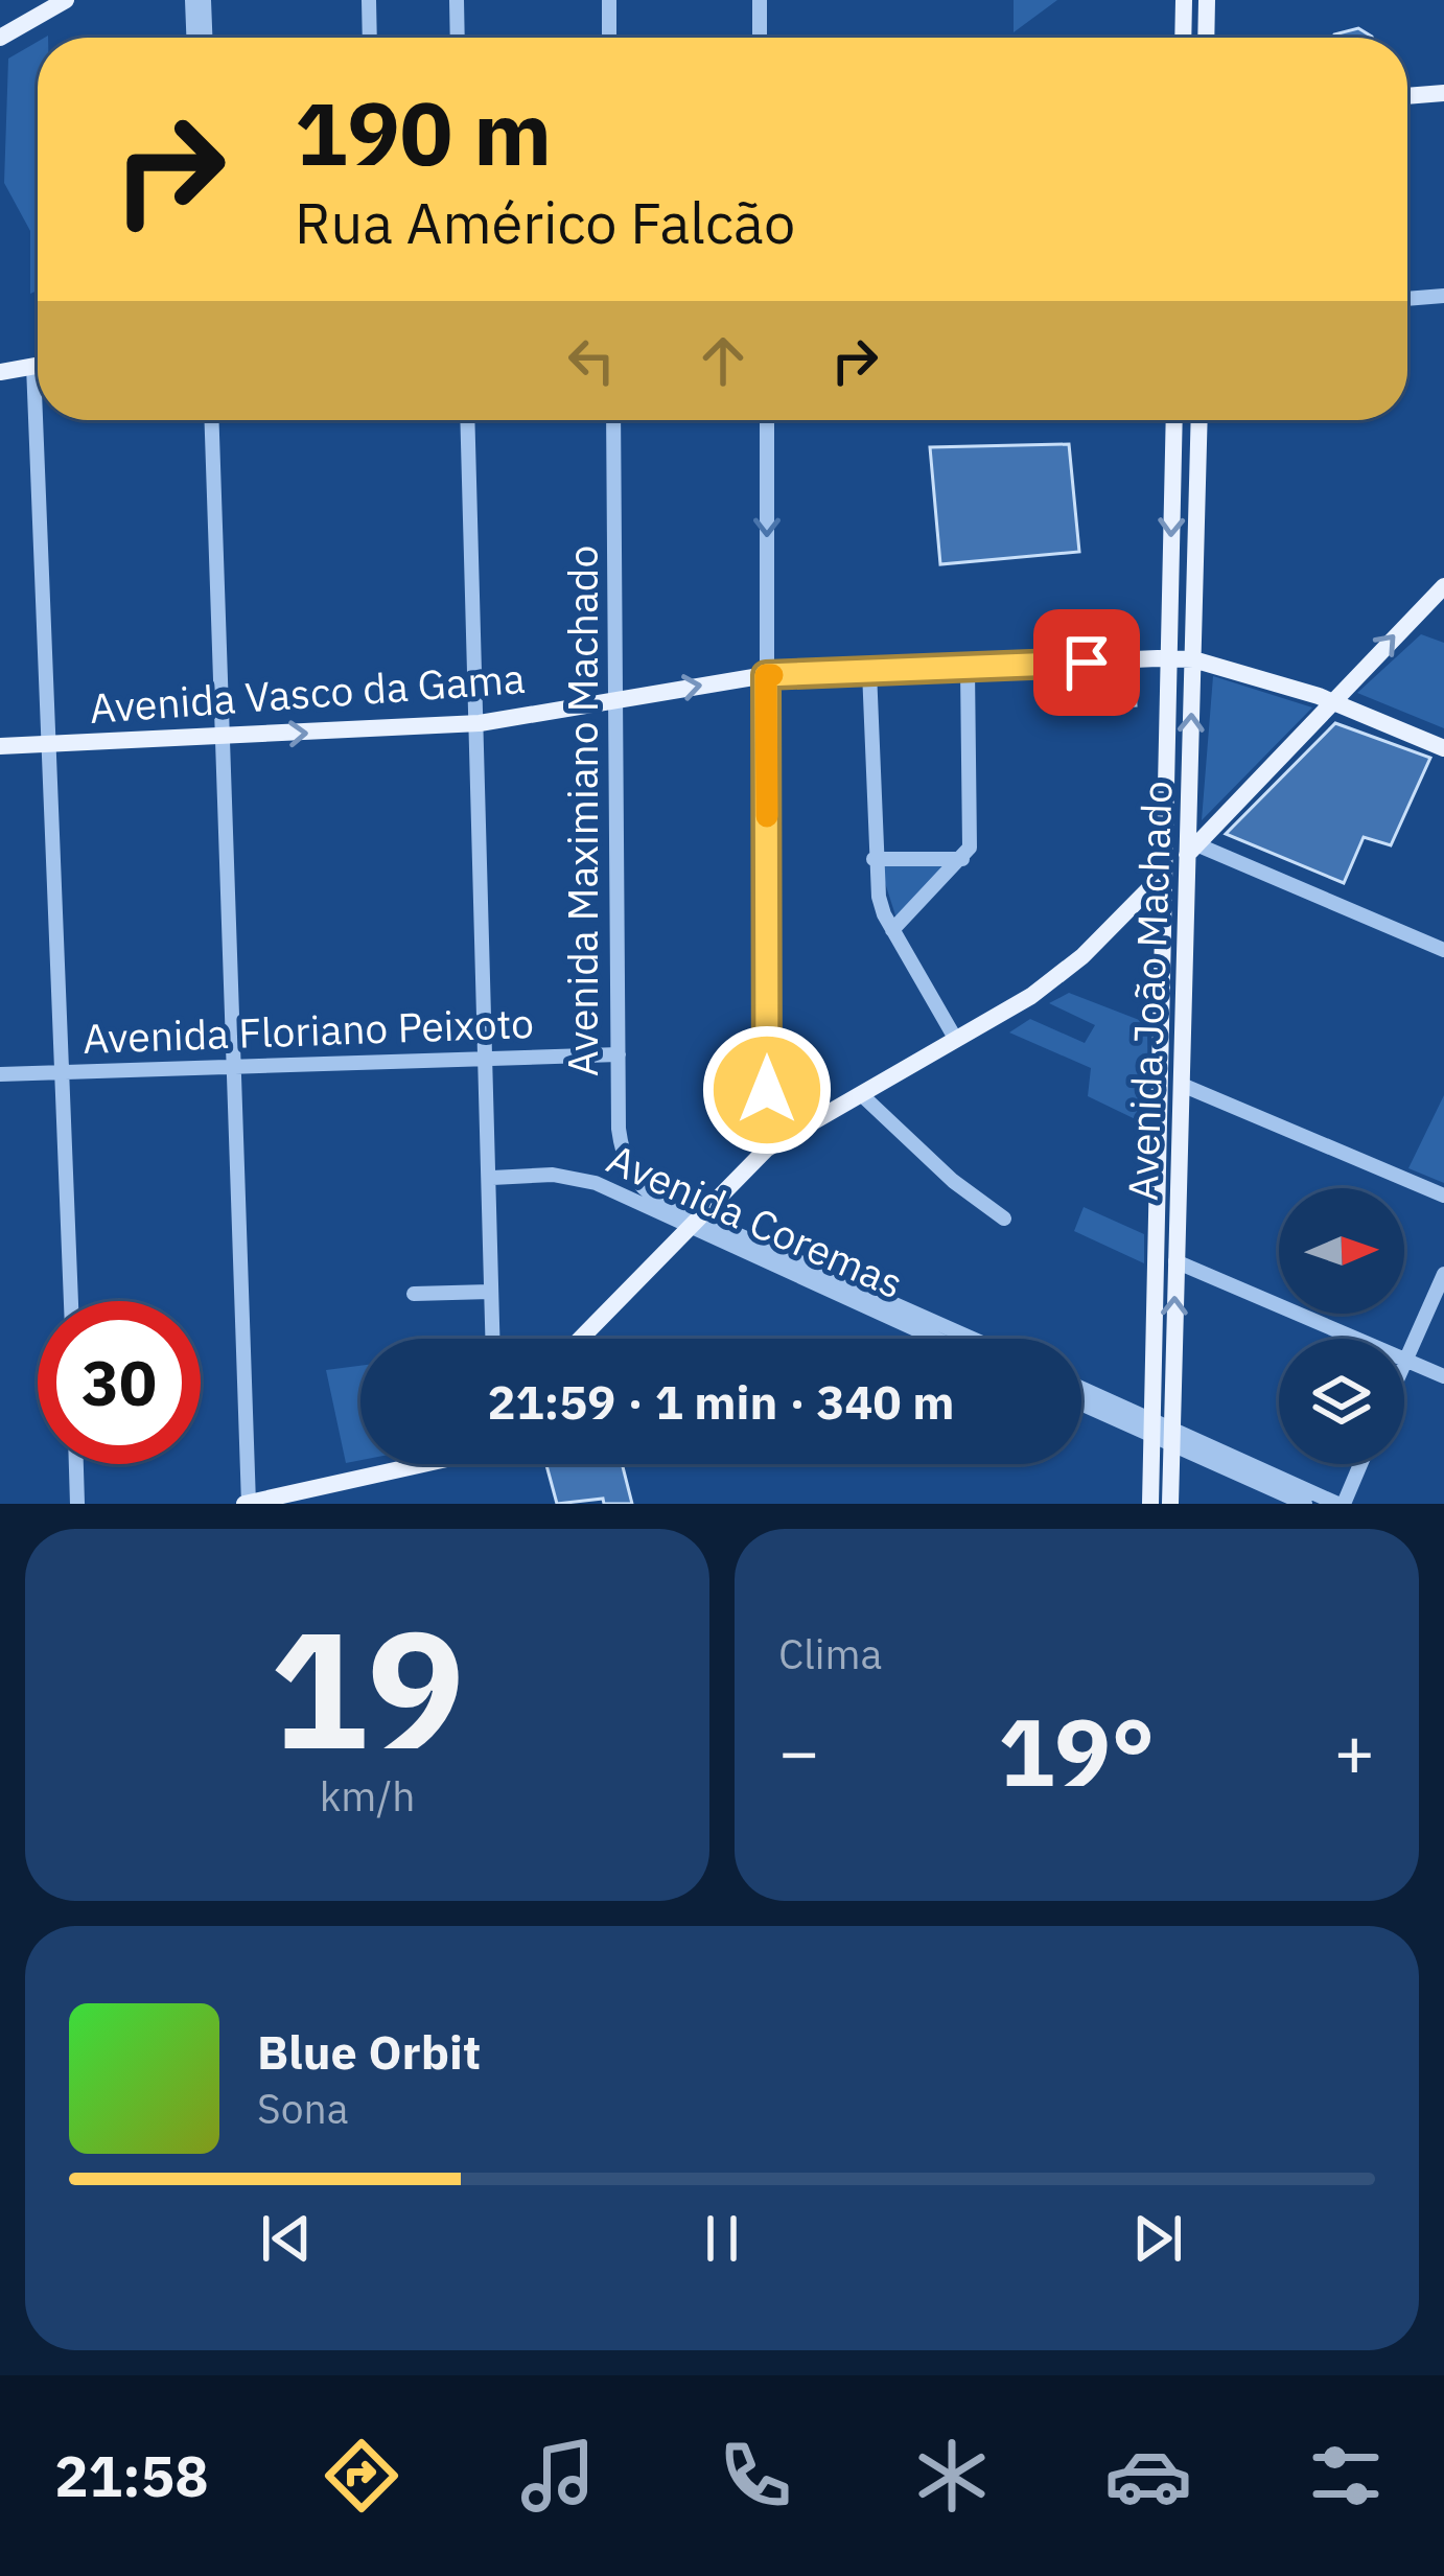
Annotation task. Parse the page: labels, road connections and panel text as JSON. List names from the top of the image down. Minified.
{"streets":{"main road":["Avenida Vasco da Gama","Avenida João Machado"],"street":["Avenida Maximiano Machado","Avenida Floriano Peixoto","Avenida Coremas"]},"crossings":[["Avenida Vasco da Gama","Avenida Maximiano Machado"],["Avenida Vasco da Gama","Avenida João Machado"],["Avenida Maximiano Machado","Avenida Floriano Peixoto"],["Avenida Maximiano Machado","Avenida Coremas"]],"north":"right","page":{"turn":["190 m","Rua Américo Falcão"],"limit":"30","trip":"21:59 · 1 min · 340 m","tile":[["19","km/h"],"Clima"],"heat":["−","19°","+"],"song":["Blue Orbit","Sona"],"tabs":"21:58"}}
